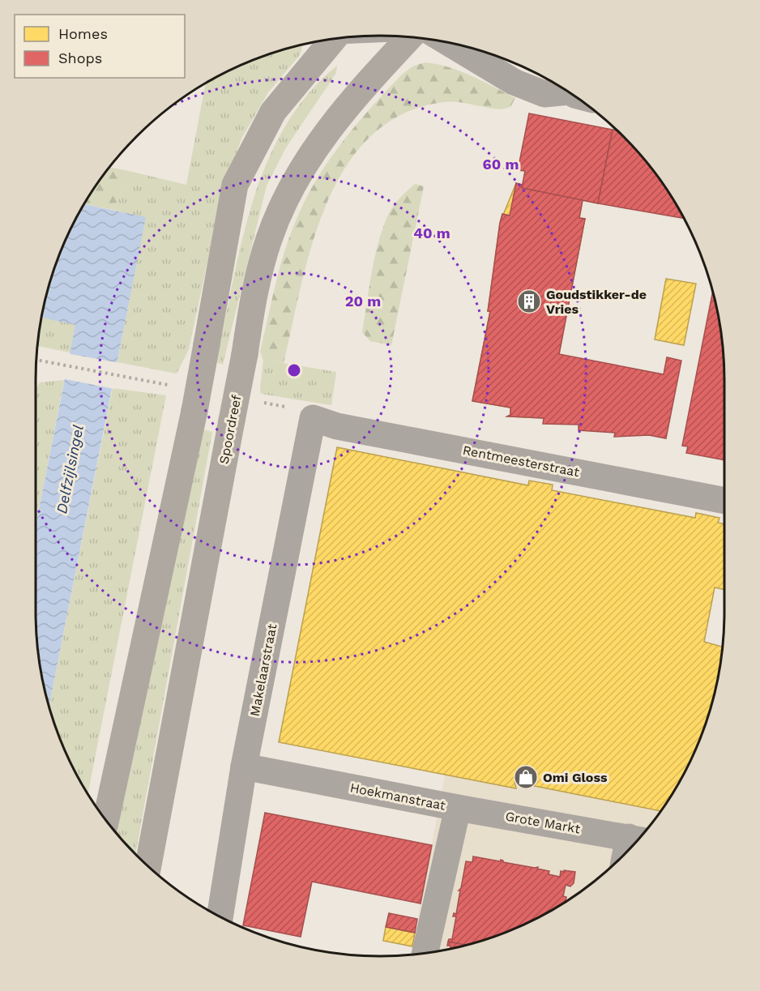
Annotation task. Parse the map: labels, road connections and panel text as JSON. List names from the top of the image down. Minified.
{"streets":{"main road":["Spoordreef"],"street":["Rentmeesterstraat","Makelaarstraat","Hoekmanstraat","Grote Markt"]},"crossings":[["Rentmeesterstraat","Makelaarstraat"],["Makelaarstraat","Hoekmanstraat"],["Hoekmanstraat","Grote Markt"]],"water":["Delfzijlsingel"],"places":{"building":["Goudstikker-de Vries"],"shop":["Omi Gloss"]},"legend":["Homes","Shops"],"rings":["60 m","40 m","20 m"]}
